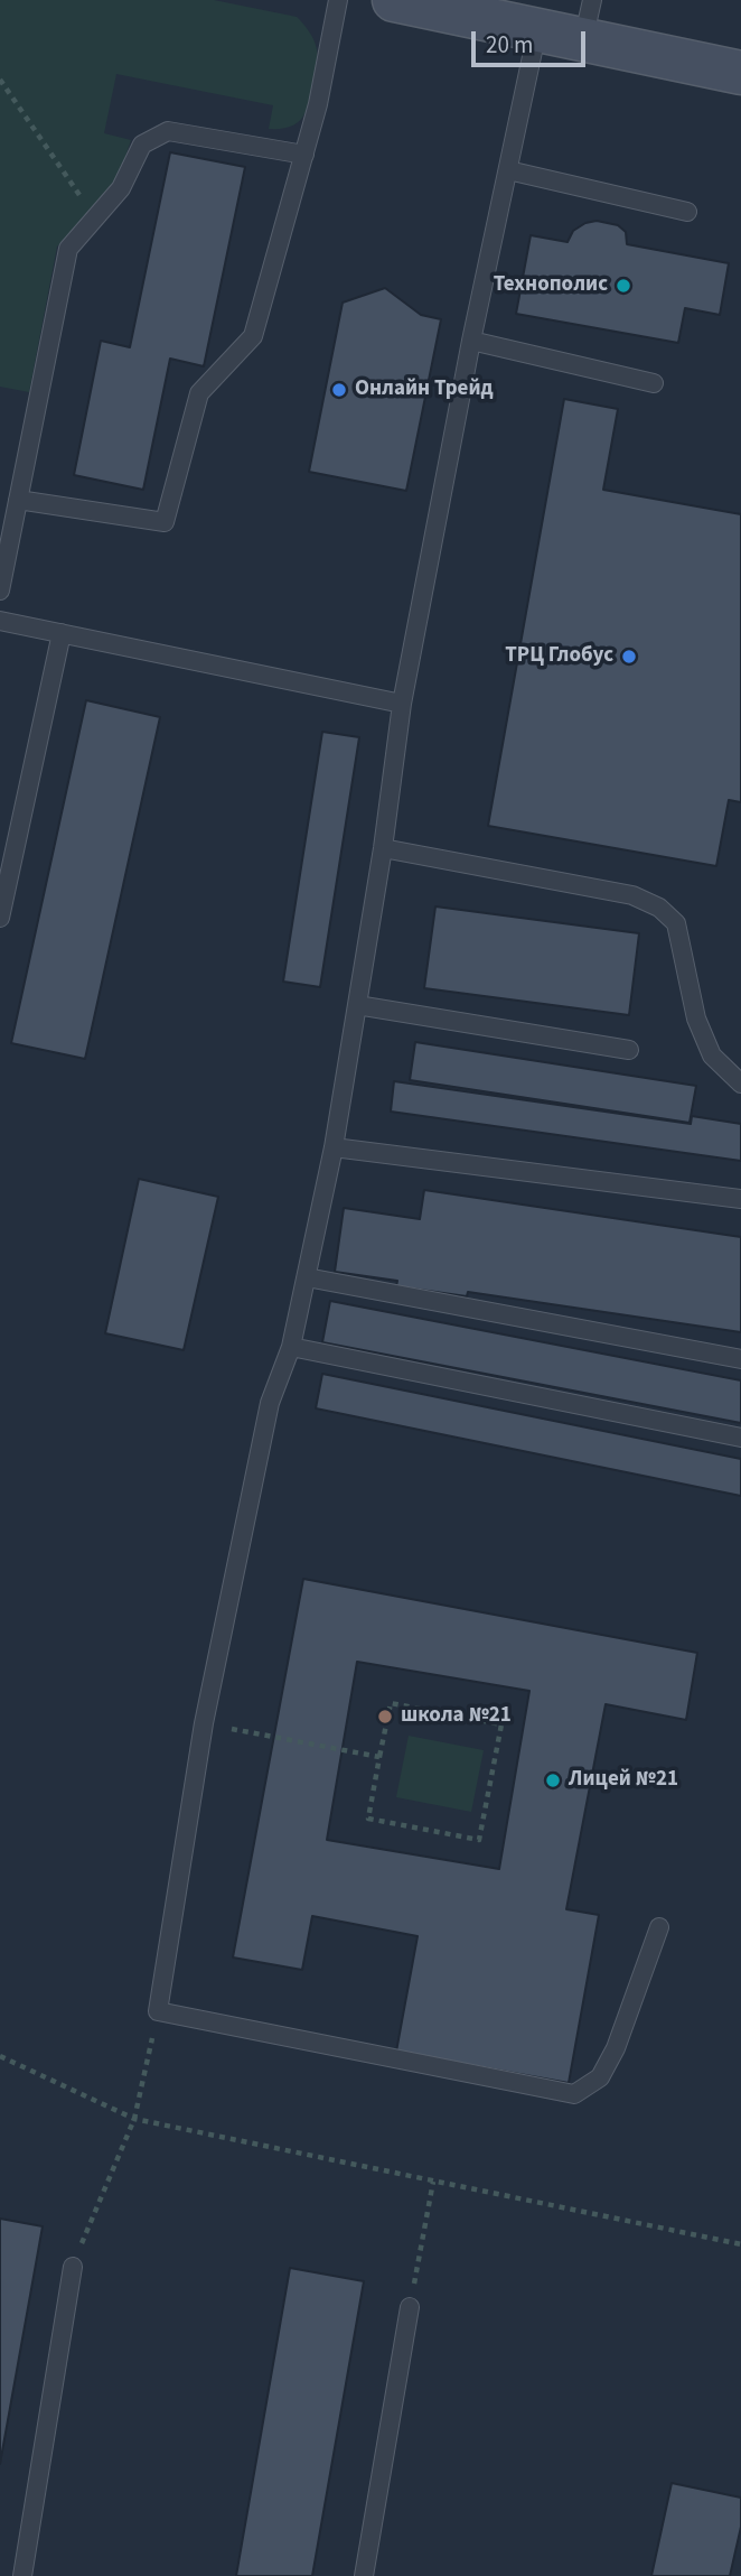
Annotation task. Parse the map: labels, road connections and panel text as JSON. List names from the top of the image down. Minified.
{"places":["Технополис","Онлайн Трейд","ТРЦ Глобус","школа №21","Лицей №21"],"scale_bar":"20 m"}
